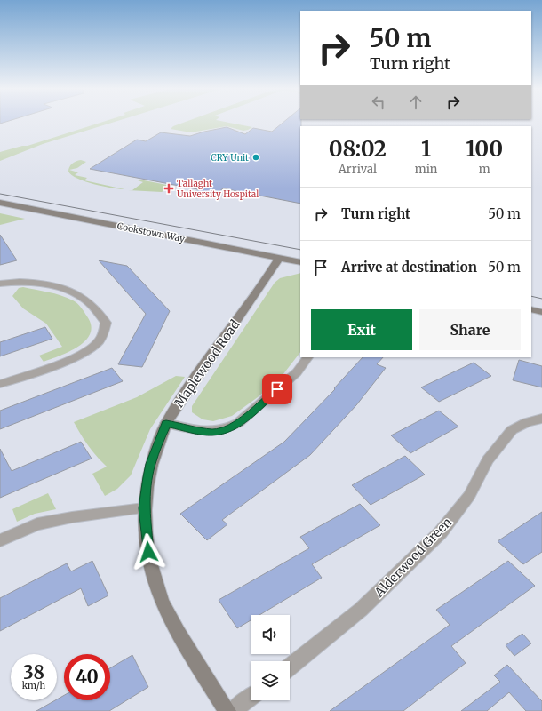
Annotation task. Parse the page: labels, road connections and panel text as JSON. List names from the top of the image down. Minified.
{"streets":{"street":["Cookstown Way","Maplewood Road","Alderwood Green"]},"crossings":[["Cookstown Way","Maplewood Road"]],"places":{"other":["CRY Unit"],"health":["Tallaght University Hospital"]},"page":{"turn":["50 m","Turn right"],"eta":["08:02","Arrival","1","min","100","m"],"list":[{"name":"Turn right","value":"50 m"},{"name":"Arrive at destination","value":"50 m"}],"buttons":["Exit","Share"],"speed":"38 km/h","limit":"40"}}
